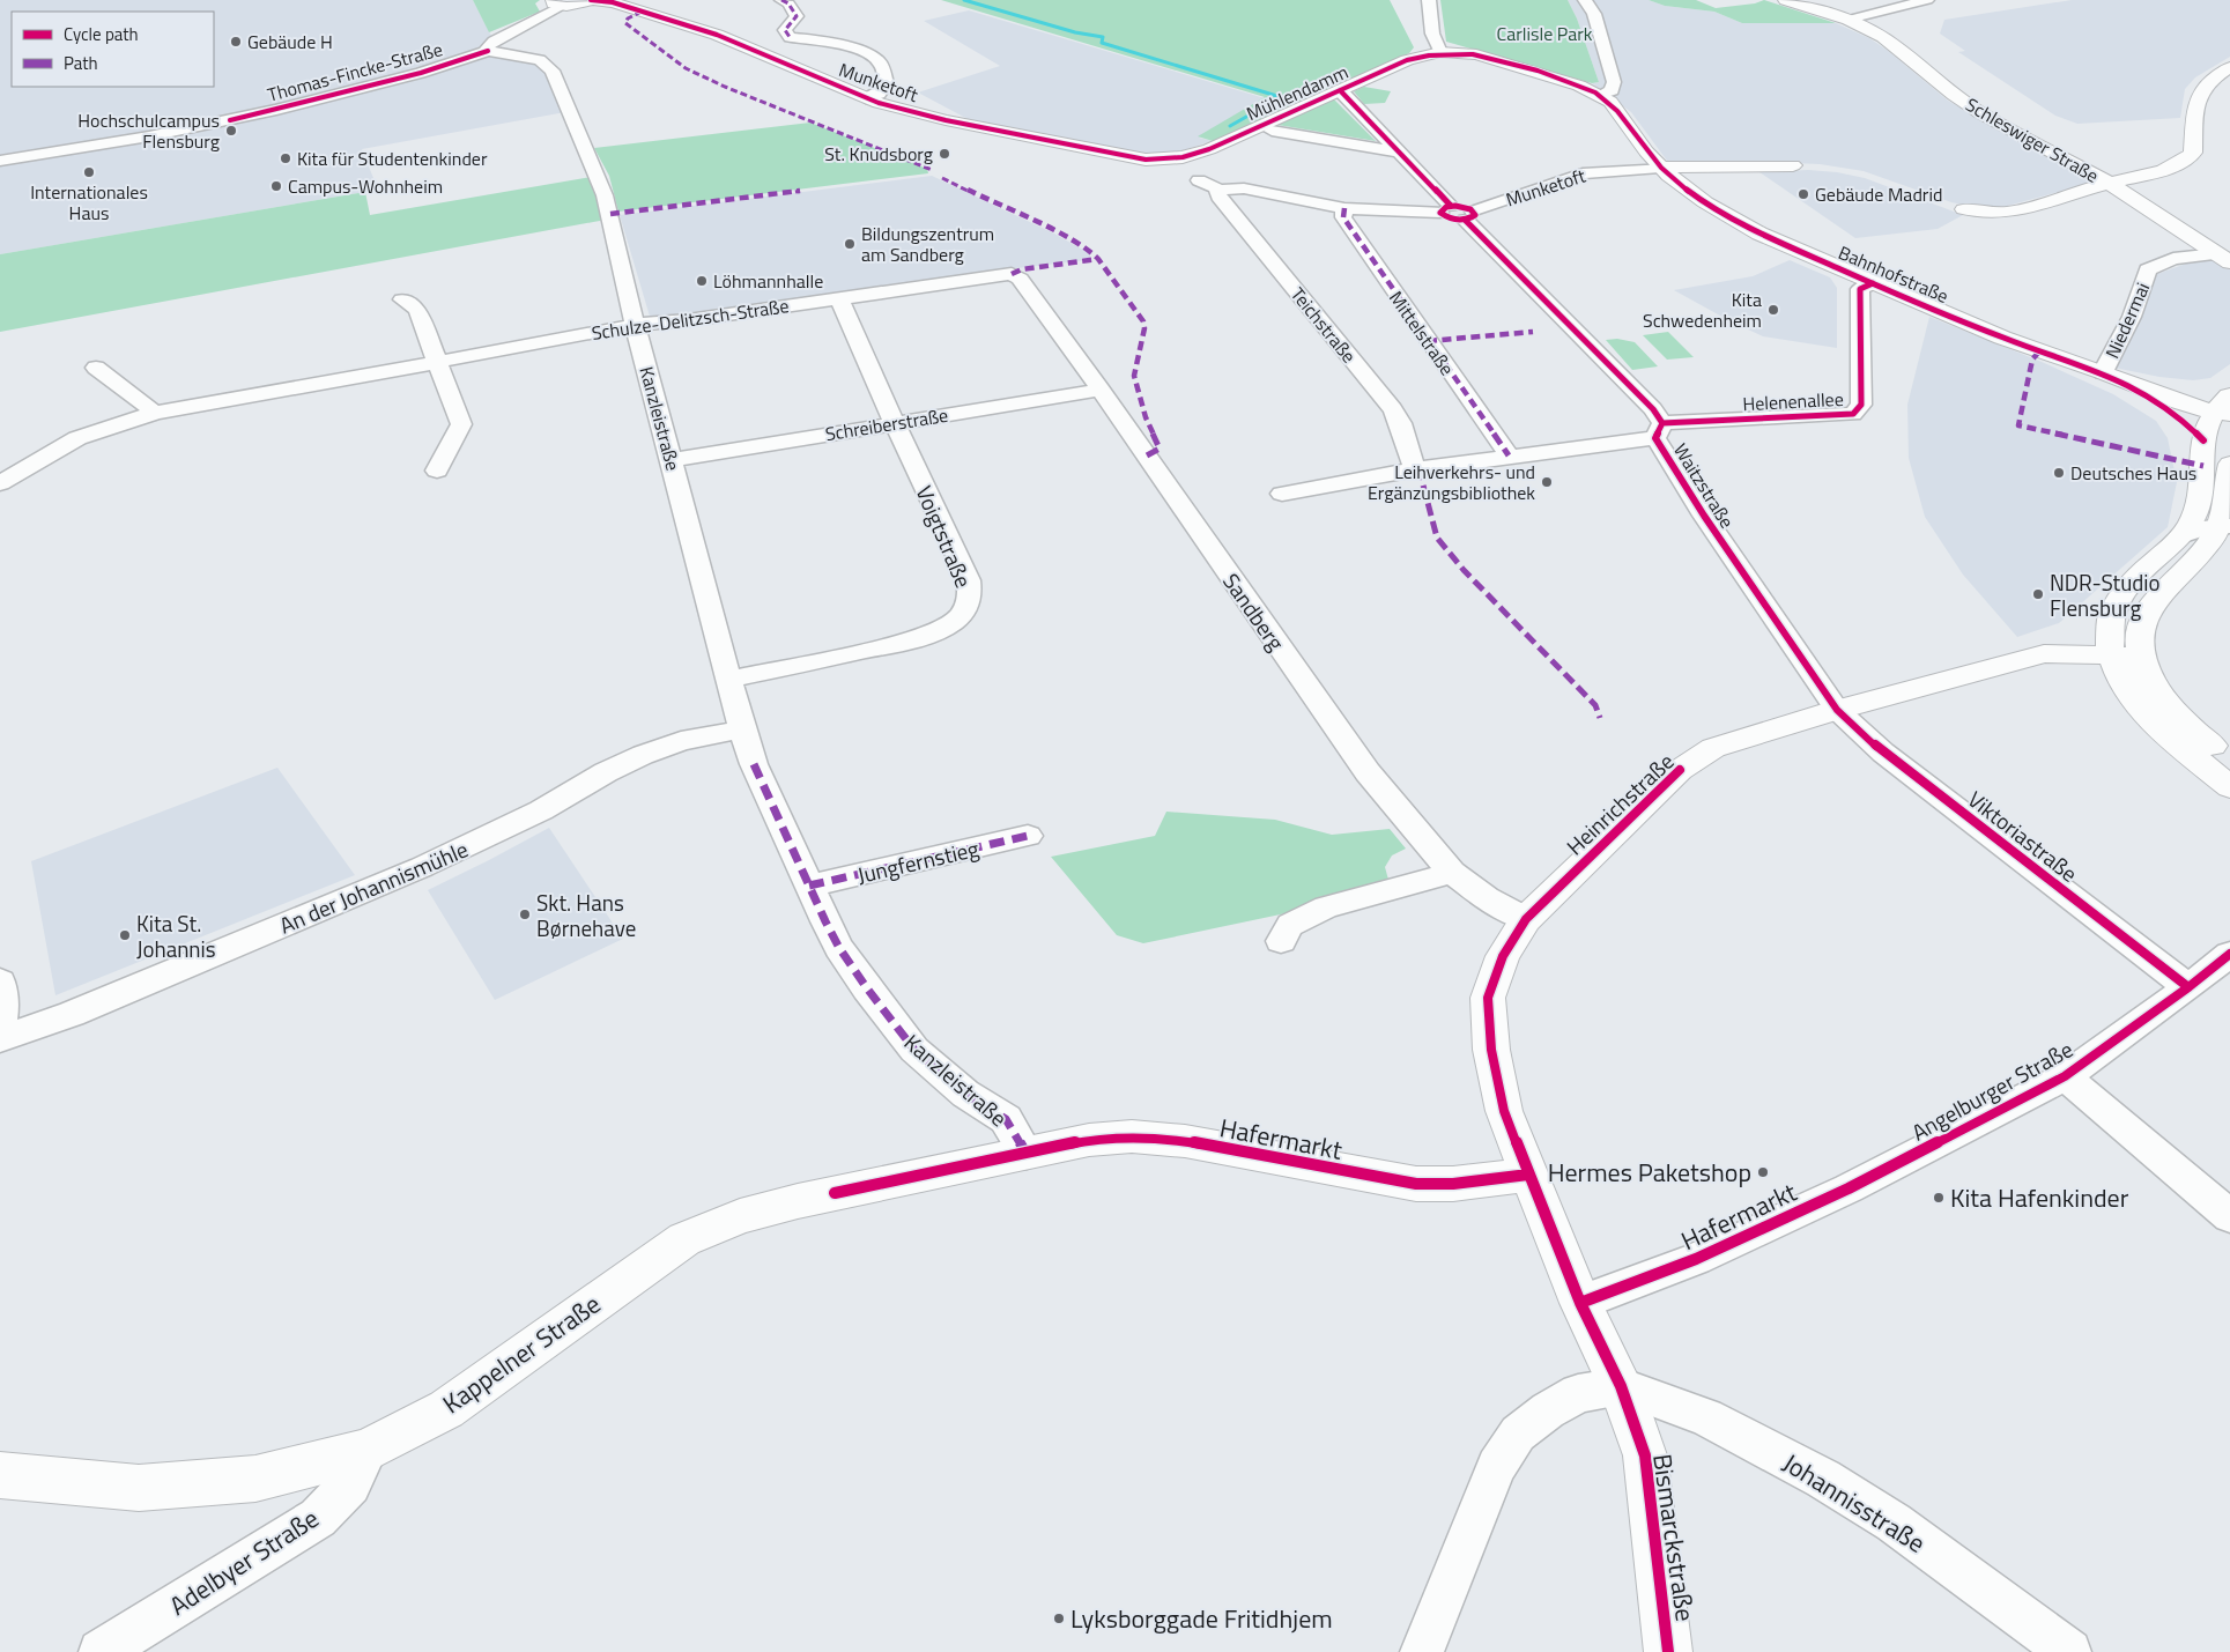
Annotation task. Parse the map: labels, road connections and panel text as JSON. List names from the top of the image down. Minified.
{"streets":{"street":["Thomas-Fincke-Straße","Munketoft","Mühlendamm","Schleswiger Straße","Bahnhofstraße","Schulze-Delitzsch-Straße","Niedermai","Teichstraße","Mittelstraße","Helenenallee","Kanzleistraße","Schreiberstraße","Waitzstraße","Voigtstraße","Sandberg","Heinrichstraße","Viktoriastraße","Jungfernstieg","An der Johannismühle","Angelburger Straße","Hafermarkt","Kappelner Straße","Johannisstraße","Bismarckstraße","Adelbyer Straße"]},"crossings":[["Thomas-Fincke-Straße","Kanzleistraße"],["Munketoft","Mühlendamm"],["Munketoft","Bahnhofstraße"],["Munketoft","Teichstraße"],["Munketoft","Mittelstraße"],["Munketoft","Waitzstraße"],["Mühlendamm","Bahnhofstraße"],["Mühlendamm","Waitzstraße"],["Schleswiger Straße","Niedermai"],["Bahnhofstraße","Niedermai"],["Bahnhofstraße","Helenenallee"],["Schulze-Delitzsch-Straße","Kanzleistraße"],["Schulze-Delitzsch-Straße","Voigtstraße"],["Schulze-Delitzsch-Straße","Sandberg"],["Helenenallee","Waitzstraße"],["Kanzleistraße","Schreiberstraße"],["Kanzleistraße","Voigtstraße"],["Kanzleistraße","Jungfernstieg"],["Kanzleistraße","An der Johannismühle"],["Kanzleistraße","Hafermarkt"],["Kanzleistraße","Kappelner Straße"],["Schreiberstraße","Voigtstraße"],["Schreiberstraße","Sandberg"],["Waitzstraße","Heinrichstraße"],["Waitzstraße","Viktoriastraße"],["Sandberg","Heinrichstraße"],["Heinrichstraße","Viktoriastraße"],["Heinrichstraße","Hafermarkt"],["Heinrichstraße","Bismarckstraße"],["Viktoriastraße","Angelburger Straße"],["Angelburger Straße","Hafermarkt"],["Hafermarkt","Kappelner Straße"],["Hafermarkt","Bismarckstraße"],["Kappelner Straße","Adelbyer Straße"],["Johannisstraße","Bismarckstraße"]],"parks":["Carlisle Park"],"places":["Gebäude H","Hochschulcampus Flensburg","St. Knudsborg","Kita für Studentenkinder","Internationales Haus","Campus-Wohnheim","Gebäude Madrid","Bildungszentrum am Sandberg","Löhmannhalle","Kita Schwedenheim","Deutsches Haus","Leihverkehrs- und Ergänzungsbibliothek","NDR-Studio Flensburg","Skt. Hans Børnehave","Kita St. Johannis","Hermes Paketshop","Kita Hafenkinder","Lyksborggade Fritidhjem"],"legend":["Cycle path","Path"]}
